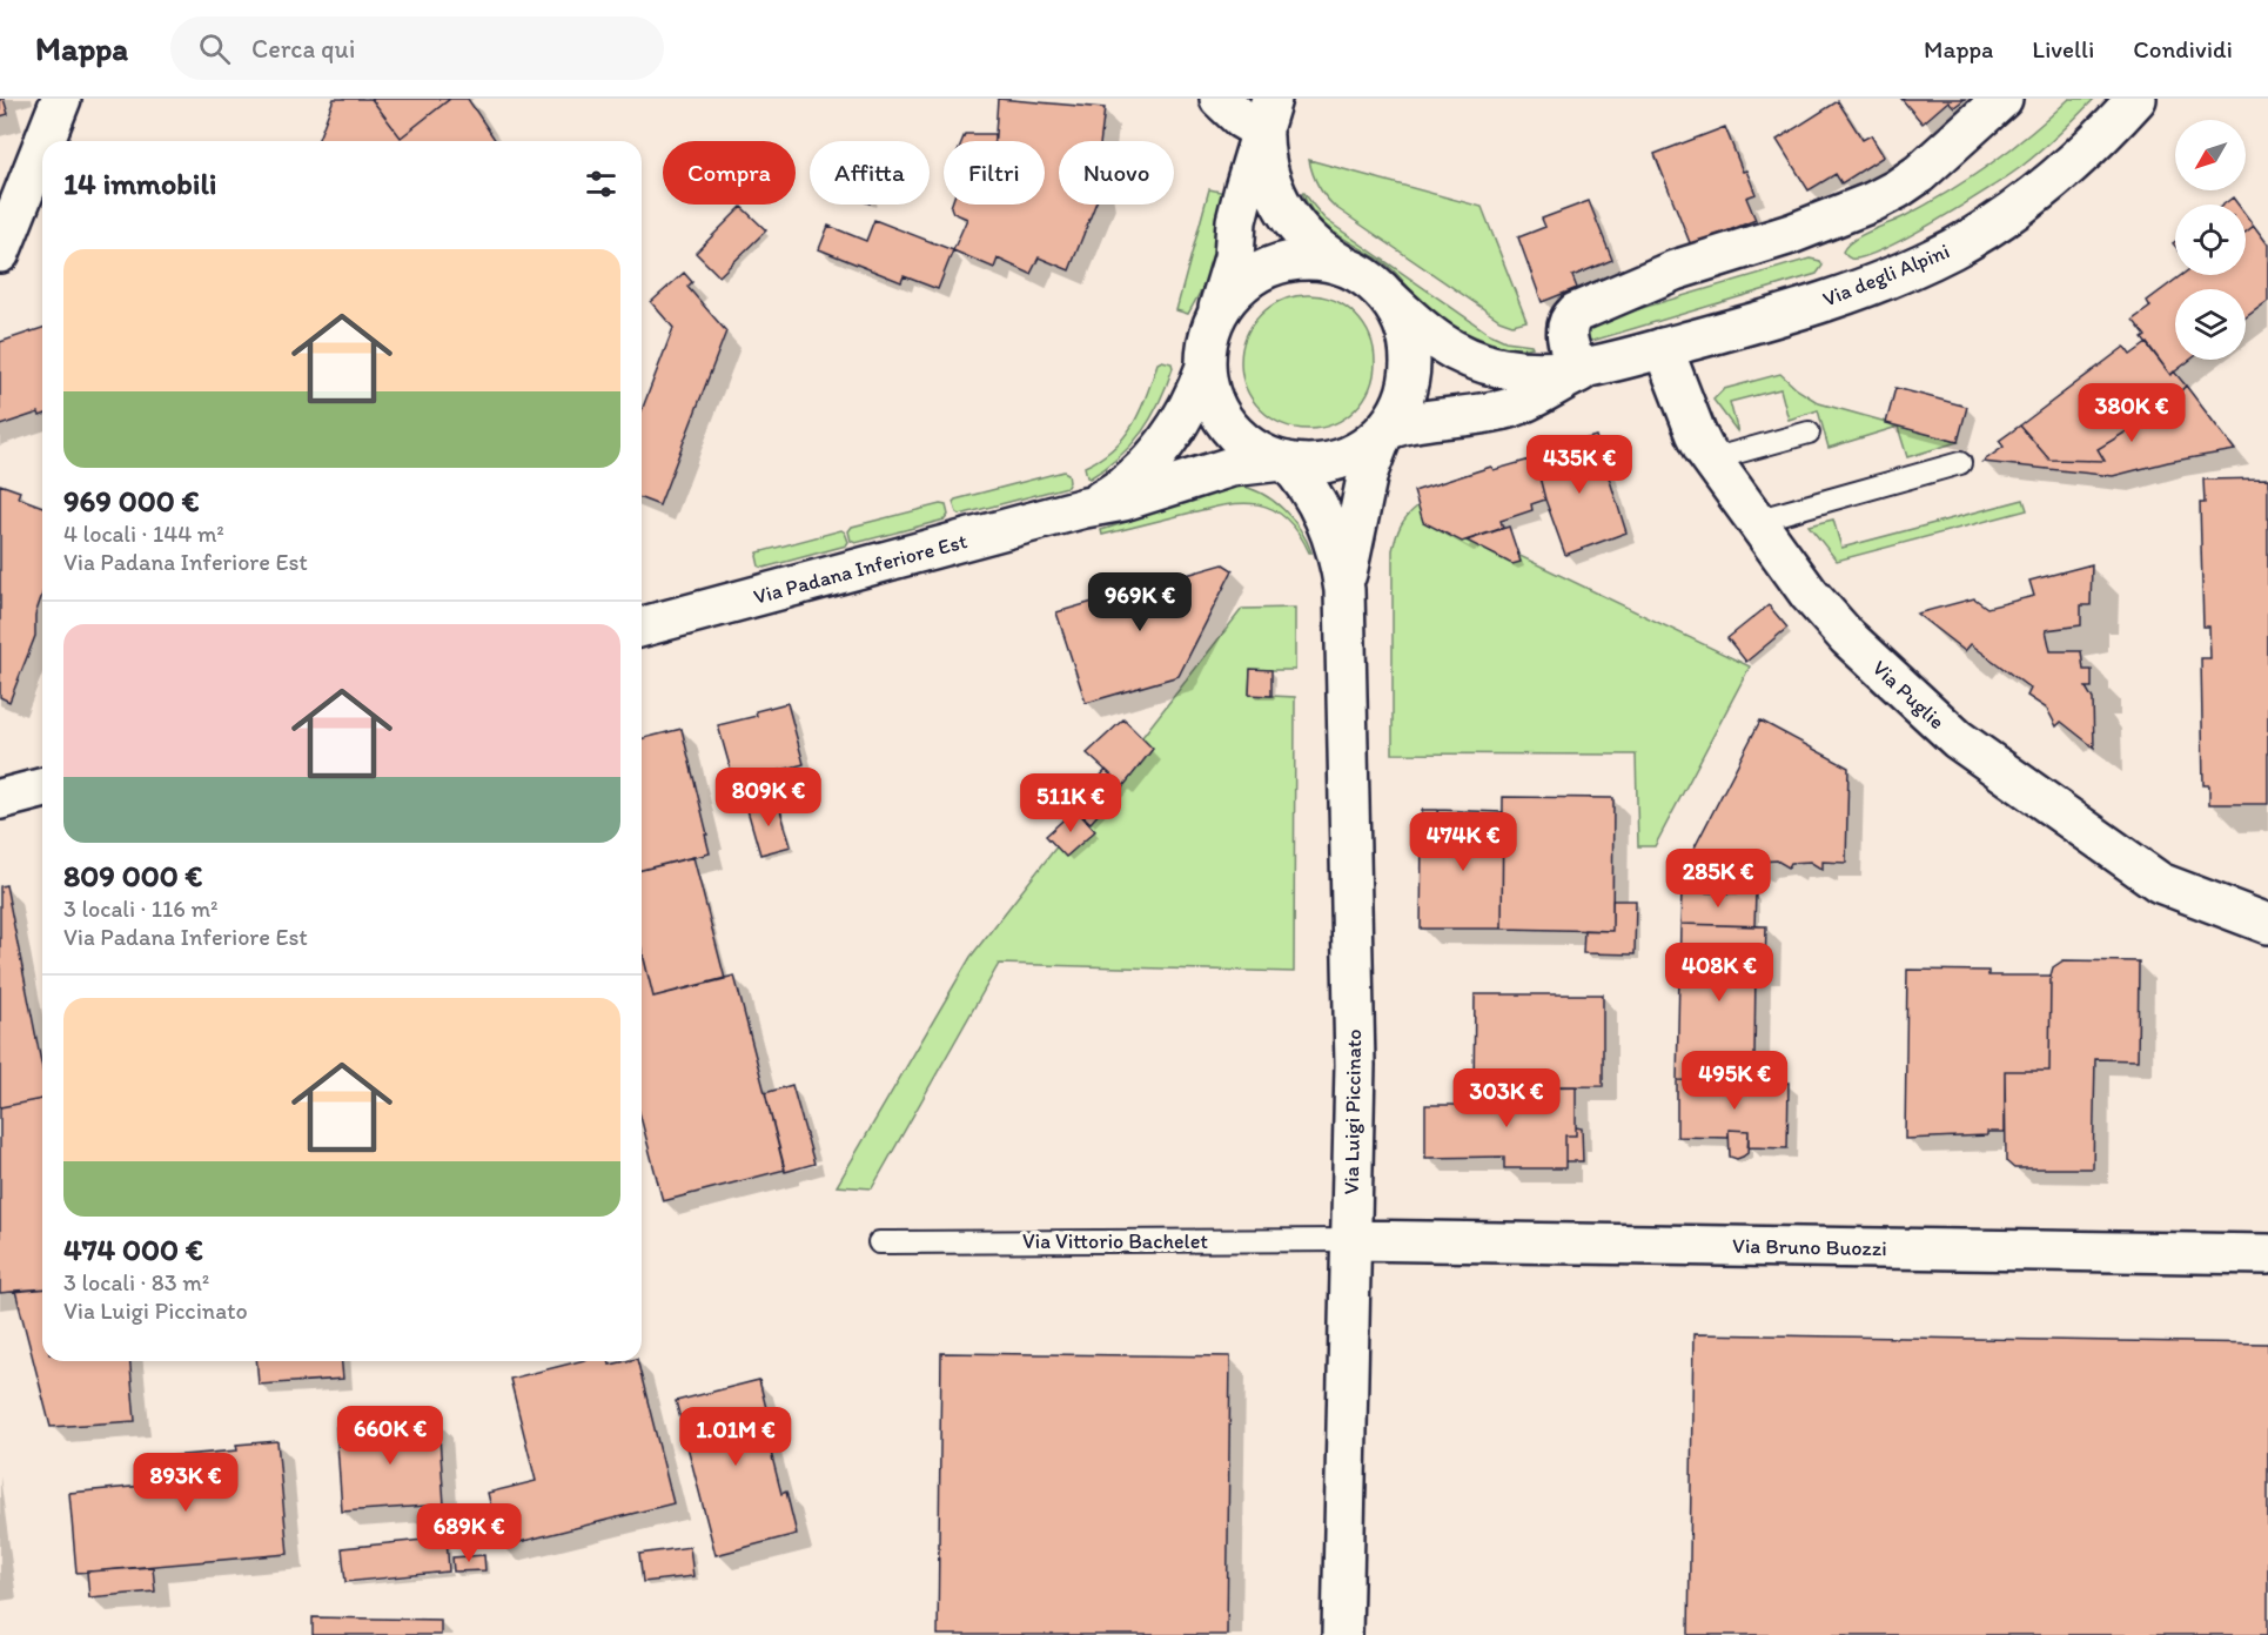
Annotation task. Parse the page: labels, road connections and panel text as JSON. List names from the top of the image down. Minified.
{"streets":{"street":["Via degli Alpini","Via Padana Inferiore Est","Via Puglie","Via Luigi Piccinato","Via Bruno Buozzi"],"lane":["Via Vittorio Bachelet"]},"crossings":[["Via degli Alpini","Via Padana Inferiore Est"],["Via degli Alpini","Via Puglie"],["Via degli Alpini","Via Luigi Piccinato"],["Via Padana Inferiore Est","Via Luigi Piccinato"],["Via Luigi Piccinato","Via Vittorio Bachelet"],["Via Luigi Piccinato","Via Bruno Buozzi"],["Via Vittorio Bachelet","Via Bruno Buozzi"]],"north":"bottom left","page":{"header":"Mappa","search":"Cerca qui","nav":["Mappa","Livelli","Condividi"],"chip":["Compra","Affitta","Filtri","Nuovo"],"heading":"14 immobili","list":[{"name":"969 000 €","note":"4 locali · 144 m² · Via Padana Inferiore Est"},{"name":"809 000 €","note":"3 locali · 116 m² · Via Padana Inferiore Est"},{"name":"474 000 €","note":"3 locali · 83 m² · Via Luigi Piccinato"}],"price":["380K €","435K €","969K €","809K €","511K €","474K €","285K €","408K €","495K €","303K €","660K €","1.01M €","893K €","689K €"]}}
